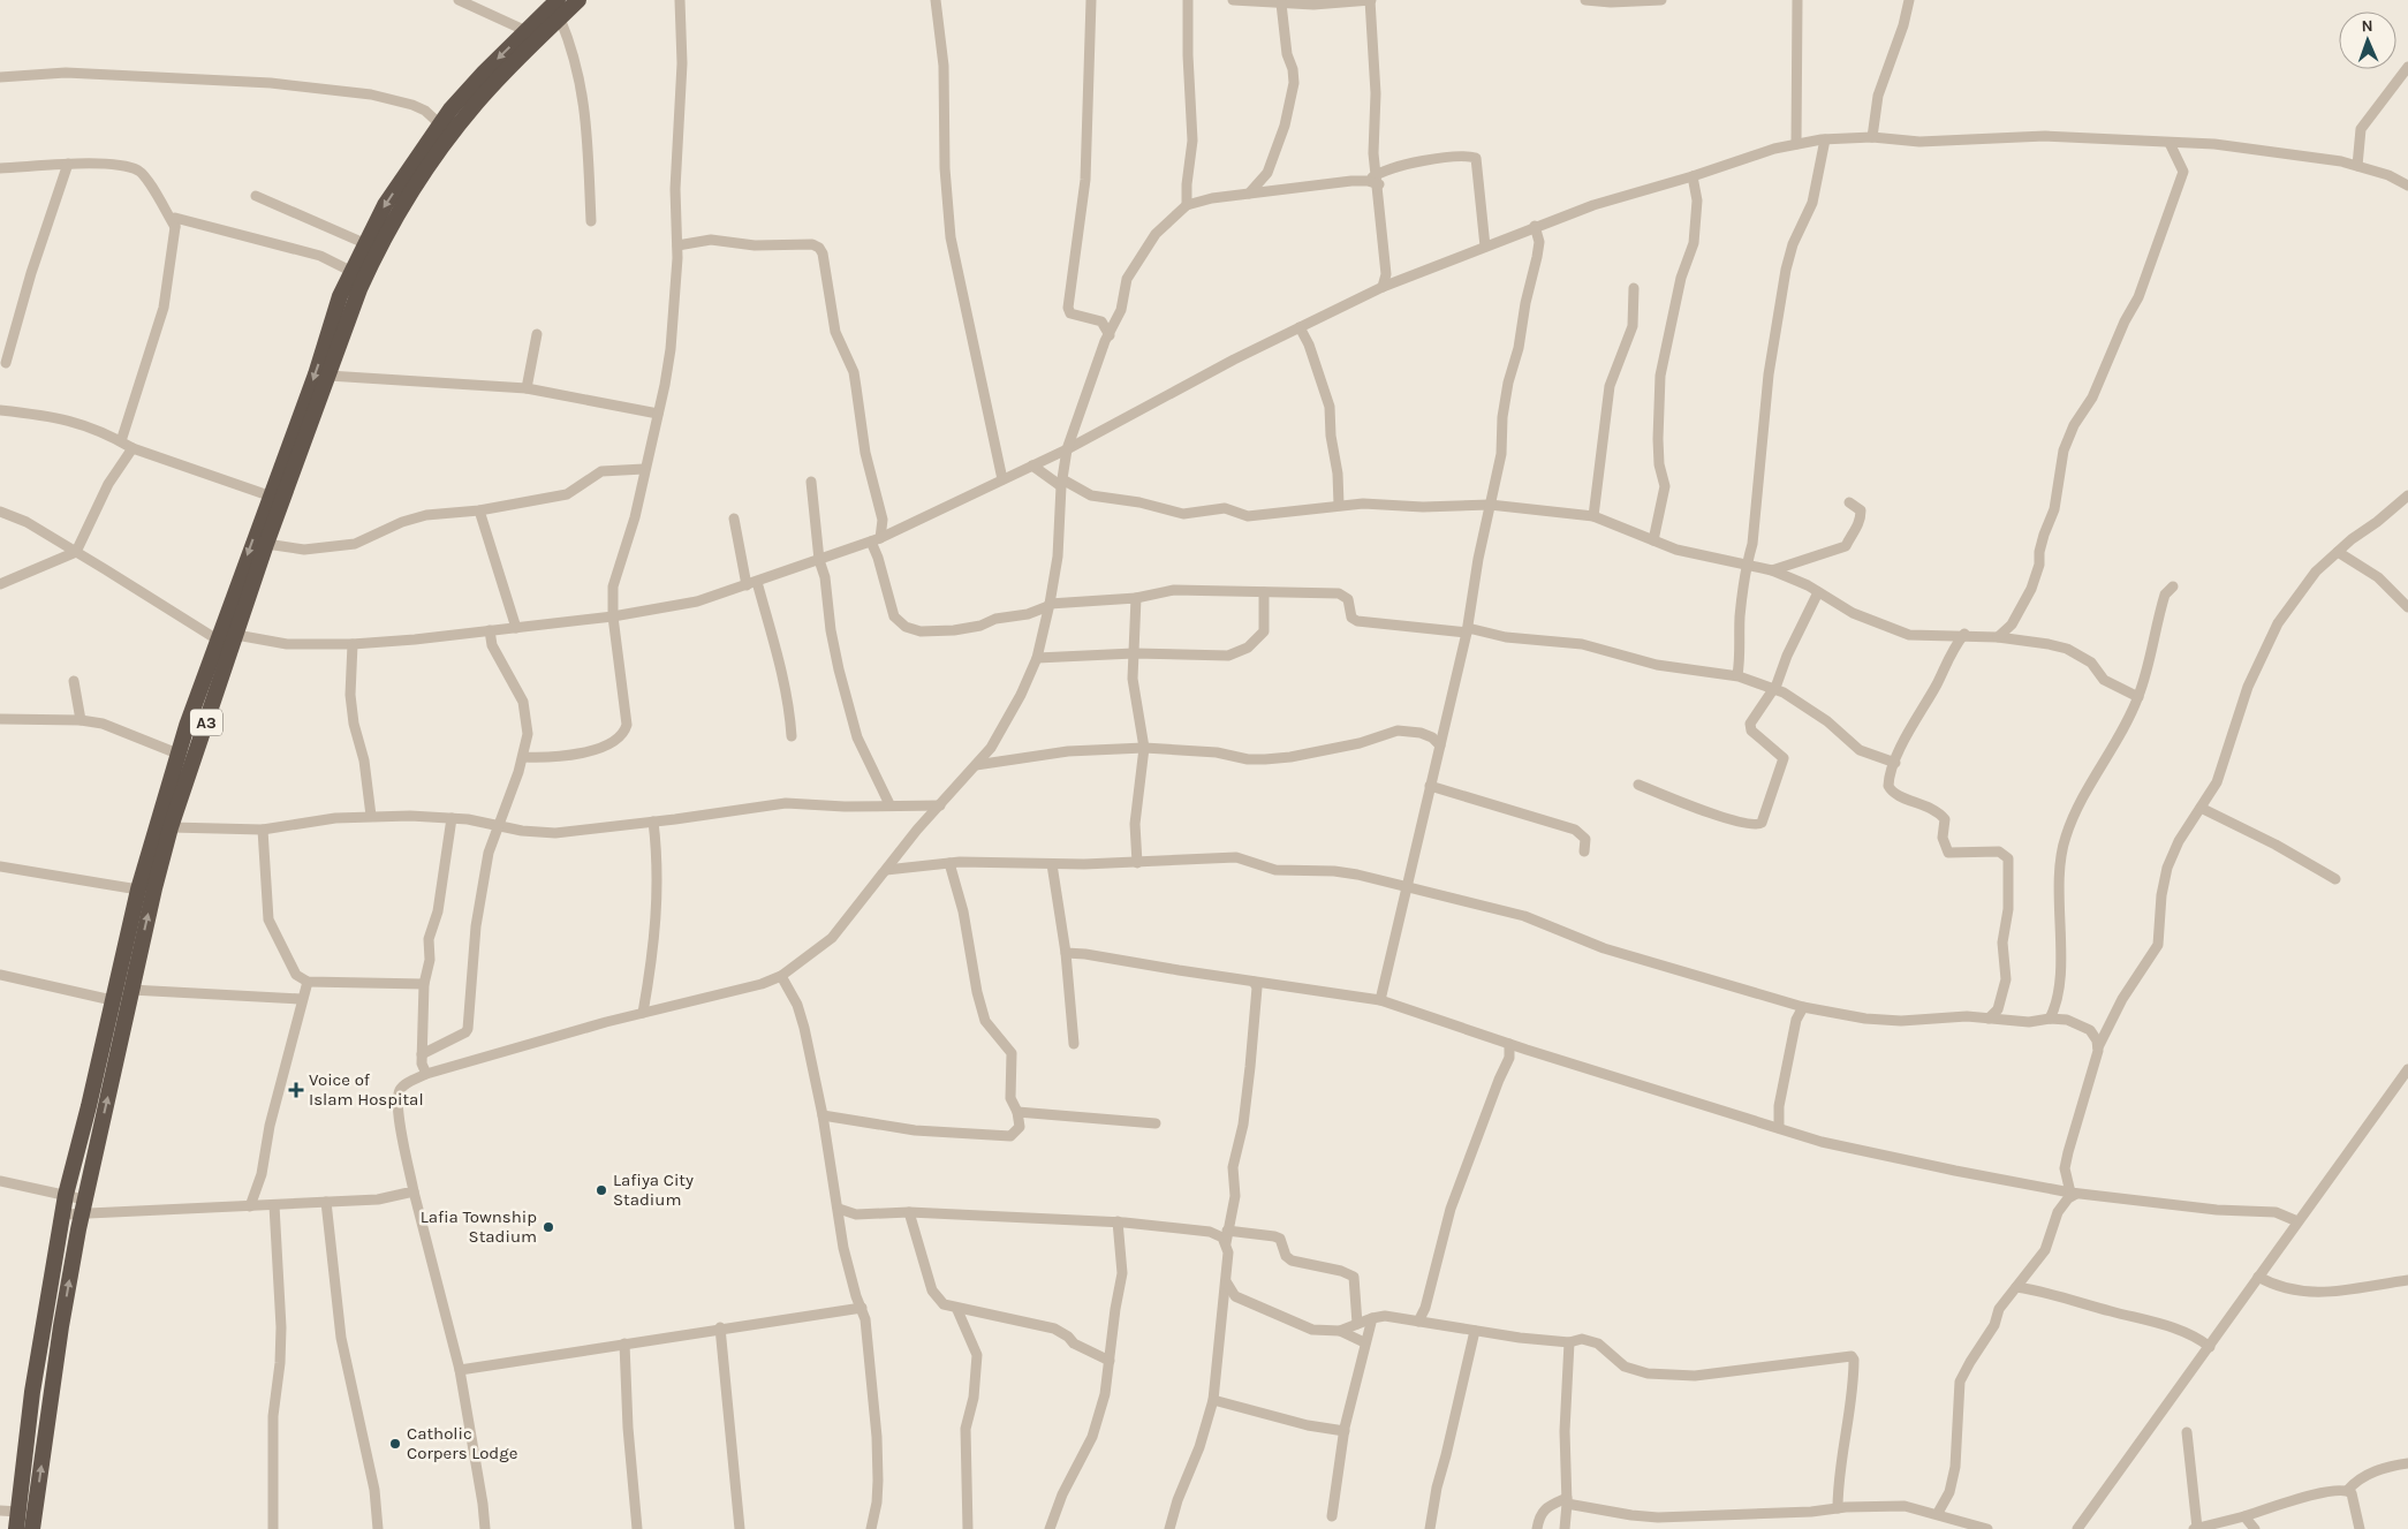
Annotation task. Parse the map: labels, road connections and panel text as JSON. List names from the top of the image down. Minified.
{"streets":{"highway":["A3"]},"places":{"health":["Voice of Islam Hospital"],"other":["Lafiya City Stadium","Lafia Township Stadium","Catholic Corpers Lodge"]},"north":"top"}
